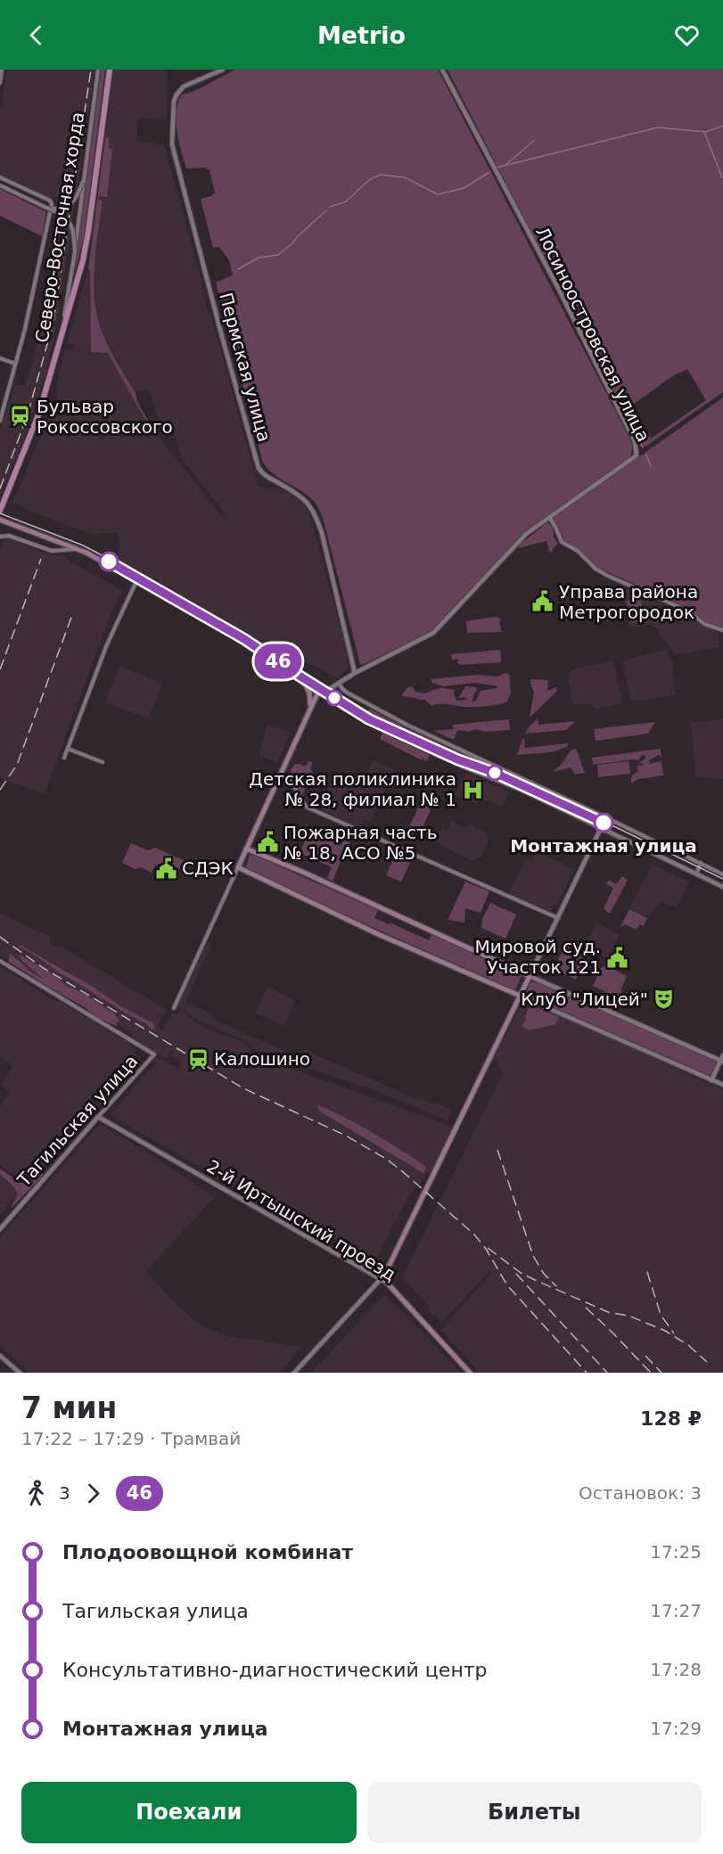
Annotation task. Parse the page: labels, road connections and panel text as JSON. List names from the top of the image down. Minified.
{"streets":{"main road":["Северо-Восточная хорда","2-й Иртышский проезд"],"street":["Лосиноостровская улица","Пермская улица","Тагильская улица"]},"crossings":[["Лосиноостровская улица","Пермская улица"],["Тагильская улица","2-й Иртышский проезд"]],"places":{"station":["Бульвар Рокоссовского","Калошино"],"public building":["Управа района Метрогородок","Пожарная часть № 18, АСО №5","СДЭК","Мировой суд. Участок 121"],"hospital":["Детская поликлиника № 28, филиал № 1"],"other":["Монтажная улица"],"theatre":["Клуб \"Лицей\""]},"lines":["tram line 46"],"page":{"header":"Metrio","on_map":"46","heading":["7 мин","17:22 – 17:29 · Трамвай","128 ₽"],"legs":["3","46","Остановок: 3"],"list":[{"name":"Плодоовощной комбинат","value":"17:25"},{"name":"Тагильская улица","value":"17:27"},{"name":"Консультативно-диагностический центр","value":"17:28"},{"name":"Монтажная улица","value":"17:29"}],"buttons":["Поехали","Билеты"]}}
